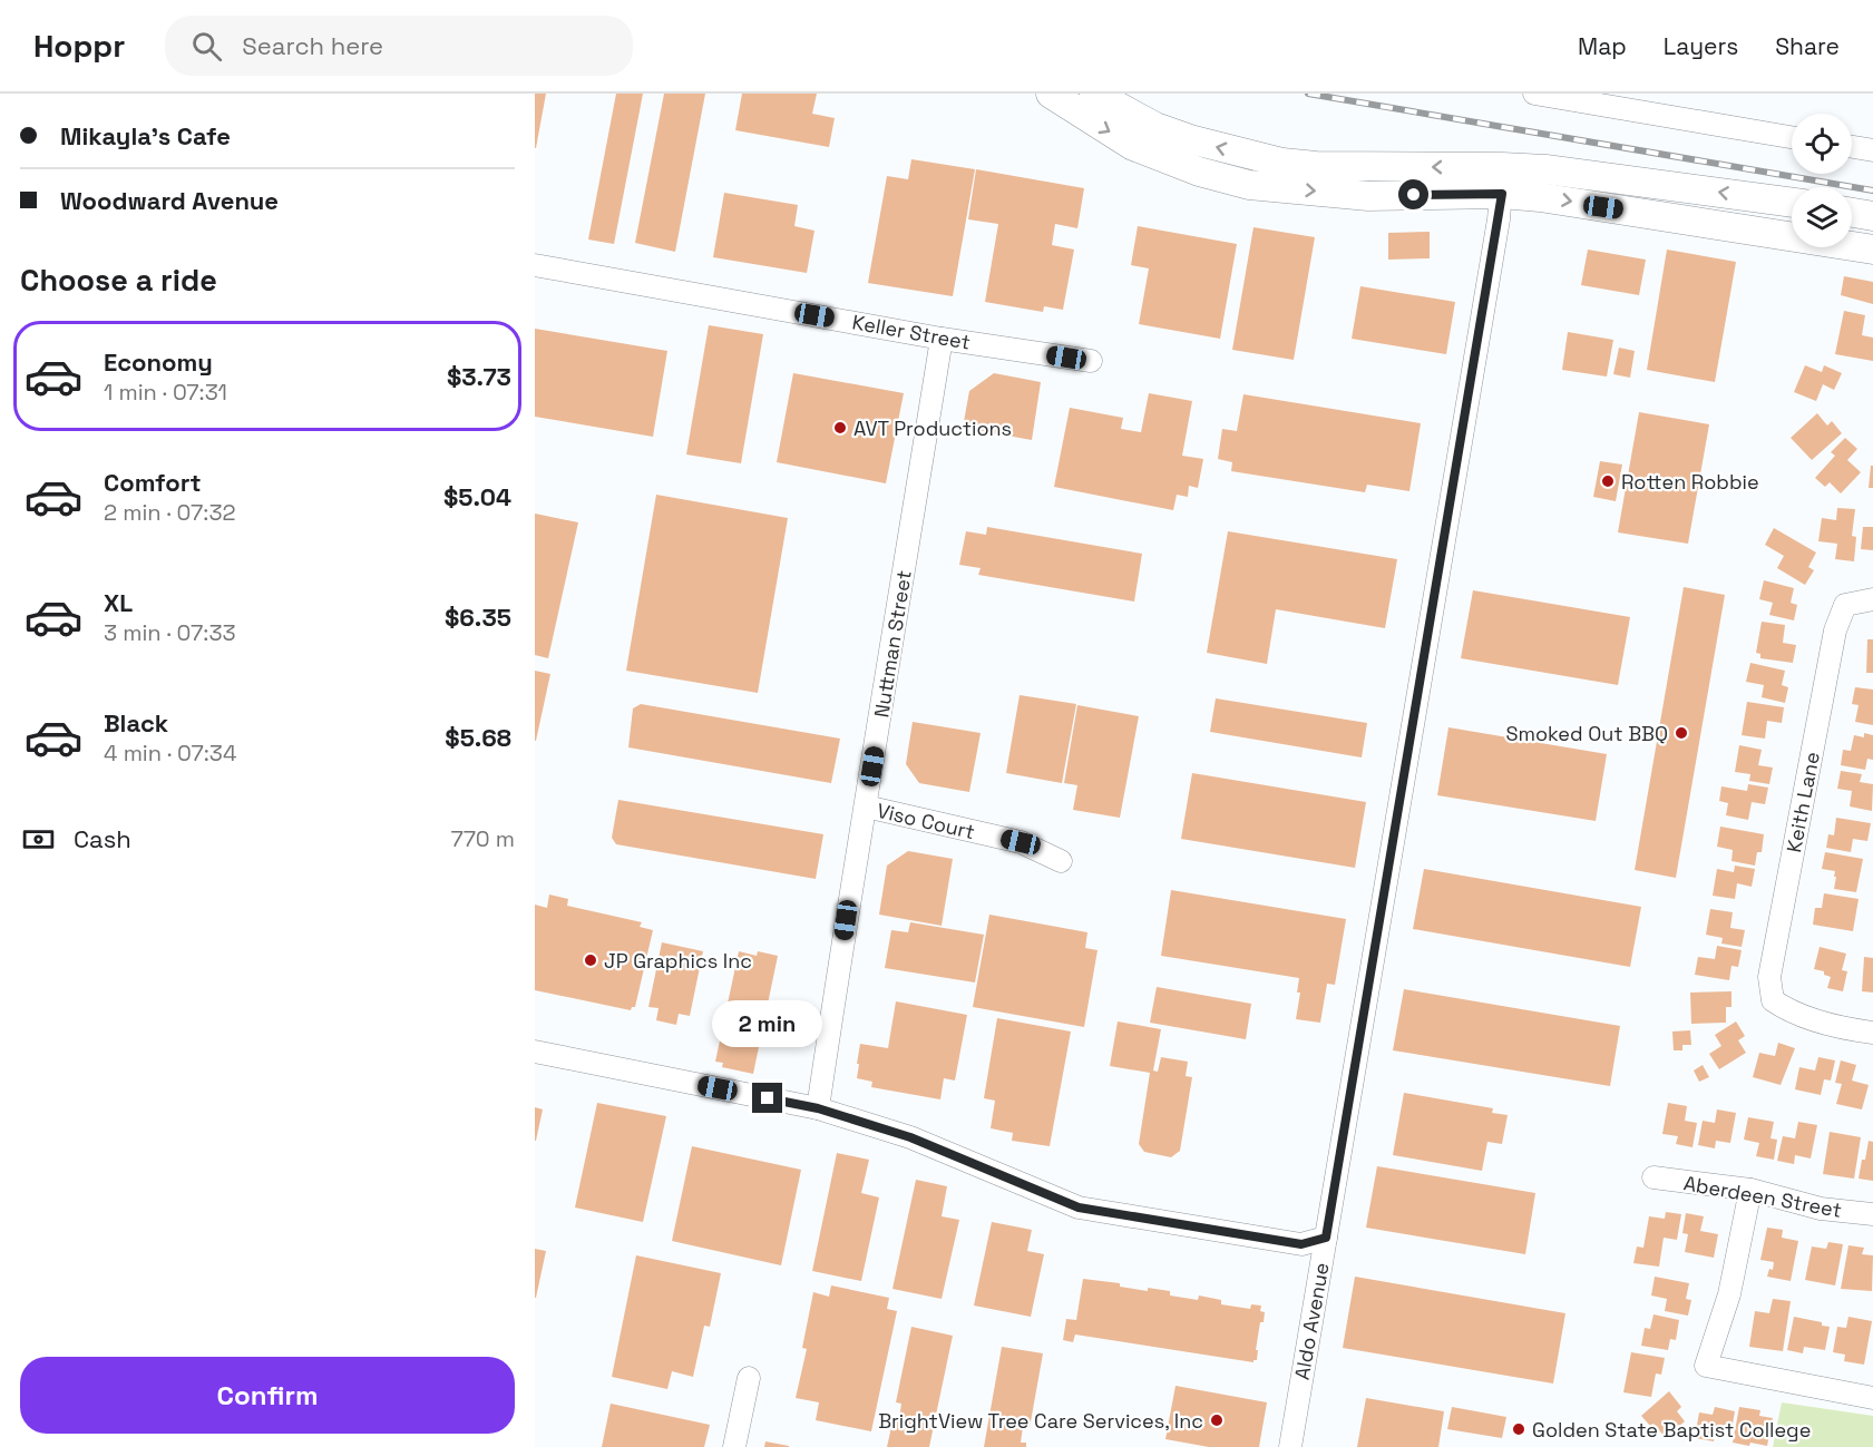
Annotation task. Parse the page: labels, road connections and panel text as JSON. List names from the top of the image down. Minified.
{"streets":{"street":["Keller Street","Nuttman Street","Keith Lane","Viso Court","Aberdeen Street","Aldo Avenue"]},"crossings":[["Keller Street","Nuttman Street"],["Nuttman Street","Viso Court"]],"places":["AVT Productions","Rotten Robbie","Smoked Out BBQ","JP Graphics Inc","BrightView Tree Care Services, Inc","Golden State Baptist College"],"page":{"header":"Hoppr","search":"Search here","nav":["Map","Layers","Share"],"banner":["Mikayla's Cafe","Woodward Avenue"],"heading":"Choose a ride","list":[{"name":"Economy","note":"1 min · 07:31","value":"$3.73"},{"name":"Comfort","note":"2 min · 07:32","value":"$5.04"},{"name":"XL","note":"3 min · 07:33","value":"$6.35"},{"name":"Black","note":"4 min · 07:34","value":"$5.68"}],"pay":["Cash","770 m"],"bubble":"2 min","buttons":"Confirm"}}
